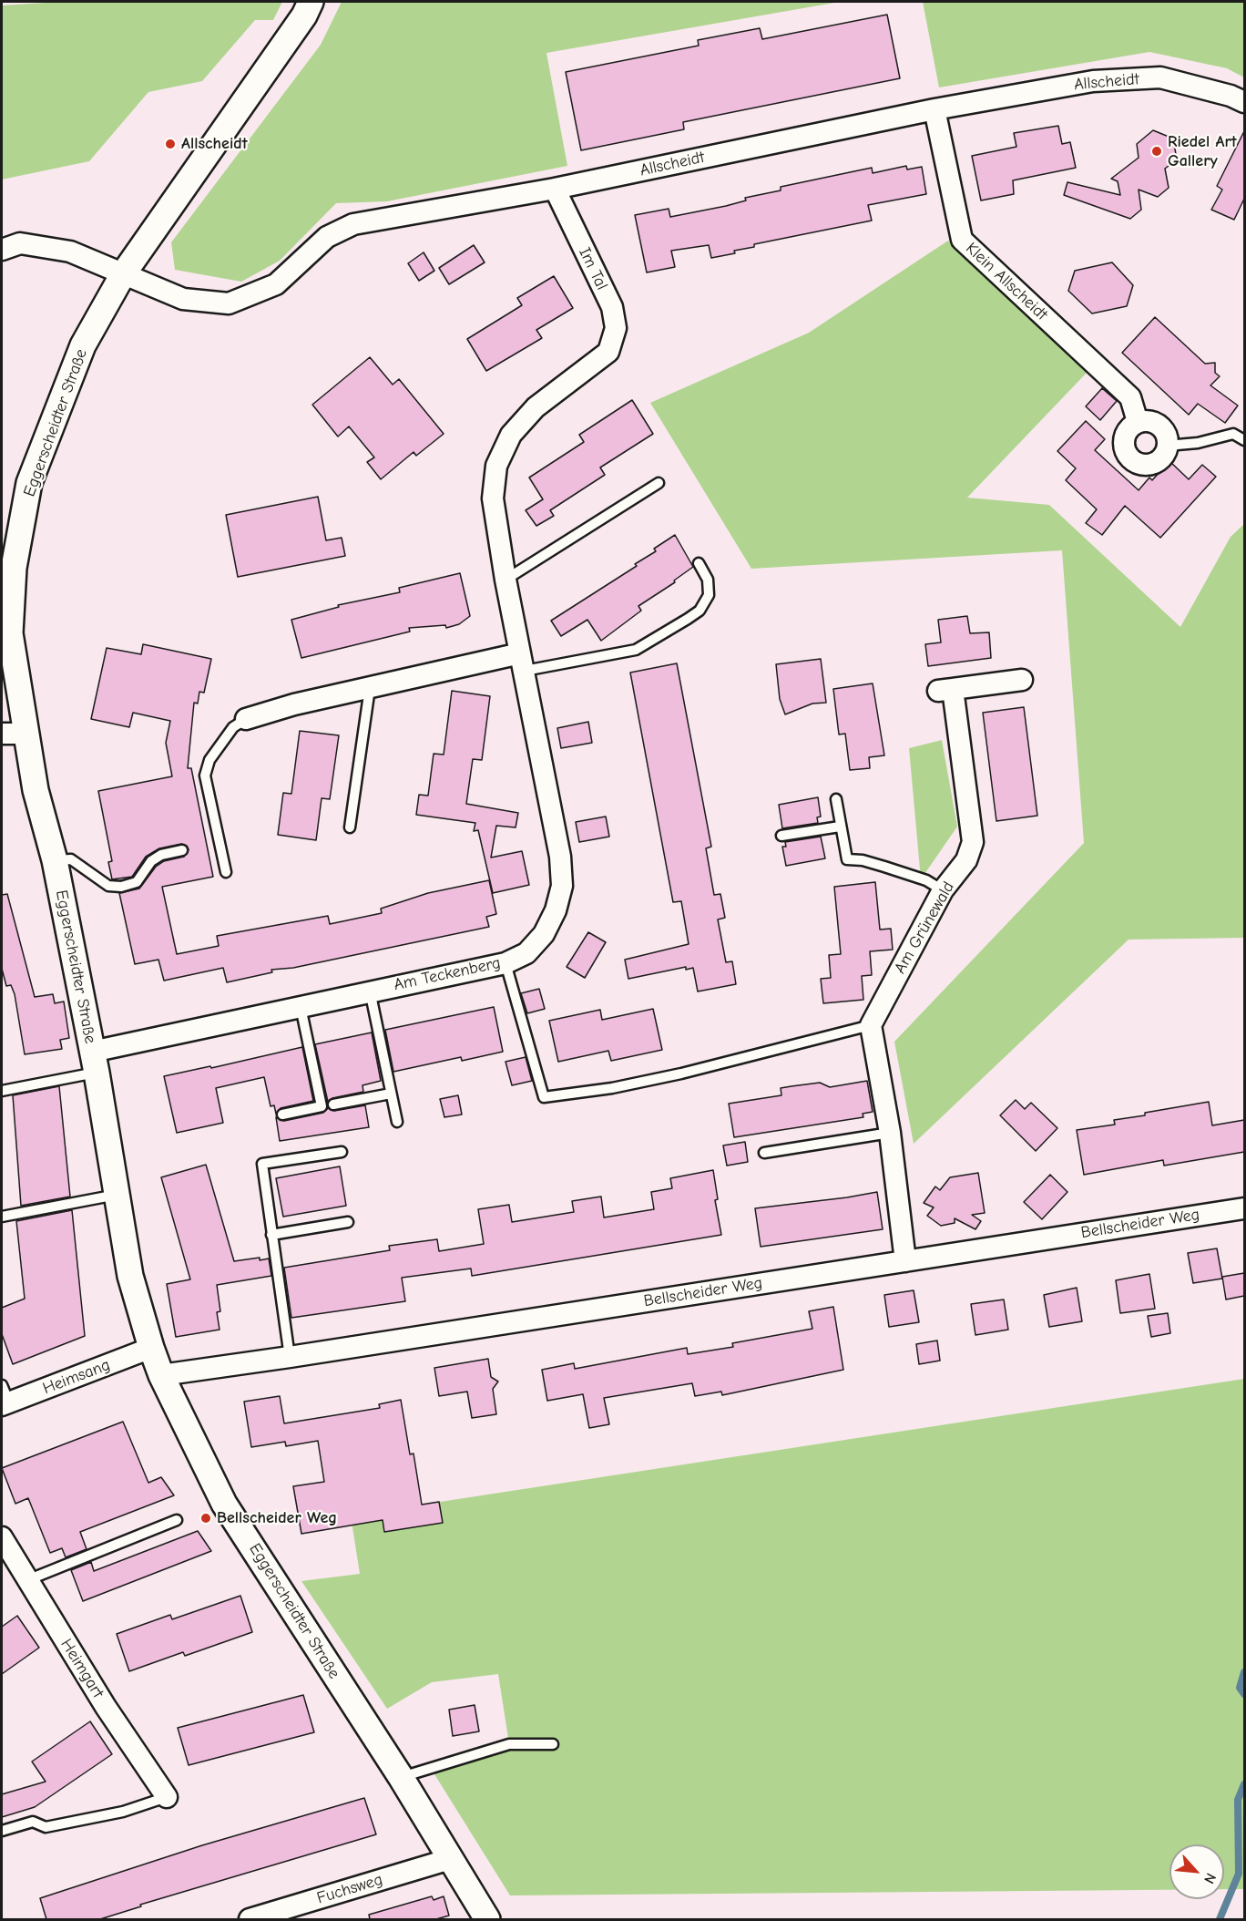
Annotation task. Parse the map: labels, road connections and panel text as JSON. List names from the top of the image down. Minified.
{"streets":{"street":["Allscheidt","Im Tal","Klein Allscheidt","Eggerscheidter Straße","Am Grünewald","Am Teckenberg","Bellscheider Weg","Heimsang","Heimgart","Fuchsweg"]},"crossings":[["Allscheidt","Im Tal"],["Allscheidt","Klein Allscheidt"],["Allscheidt","Eggerscheidter Straße"],["Im Tal","Am Teckenberg"],["Eggerscheidter Straße","Am Teckenberg"],["Eggerscheidter Straße","Bellscheider Weg"],["Eggerscheidter Straße","Heimsang"],["Eggerscheidter Straße","Fuchsweg"]],"places":["Allscheidt","Riedel Art Gallery","Bellscheider Weg"],"north":"bottom right"}
